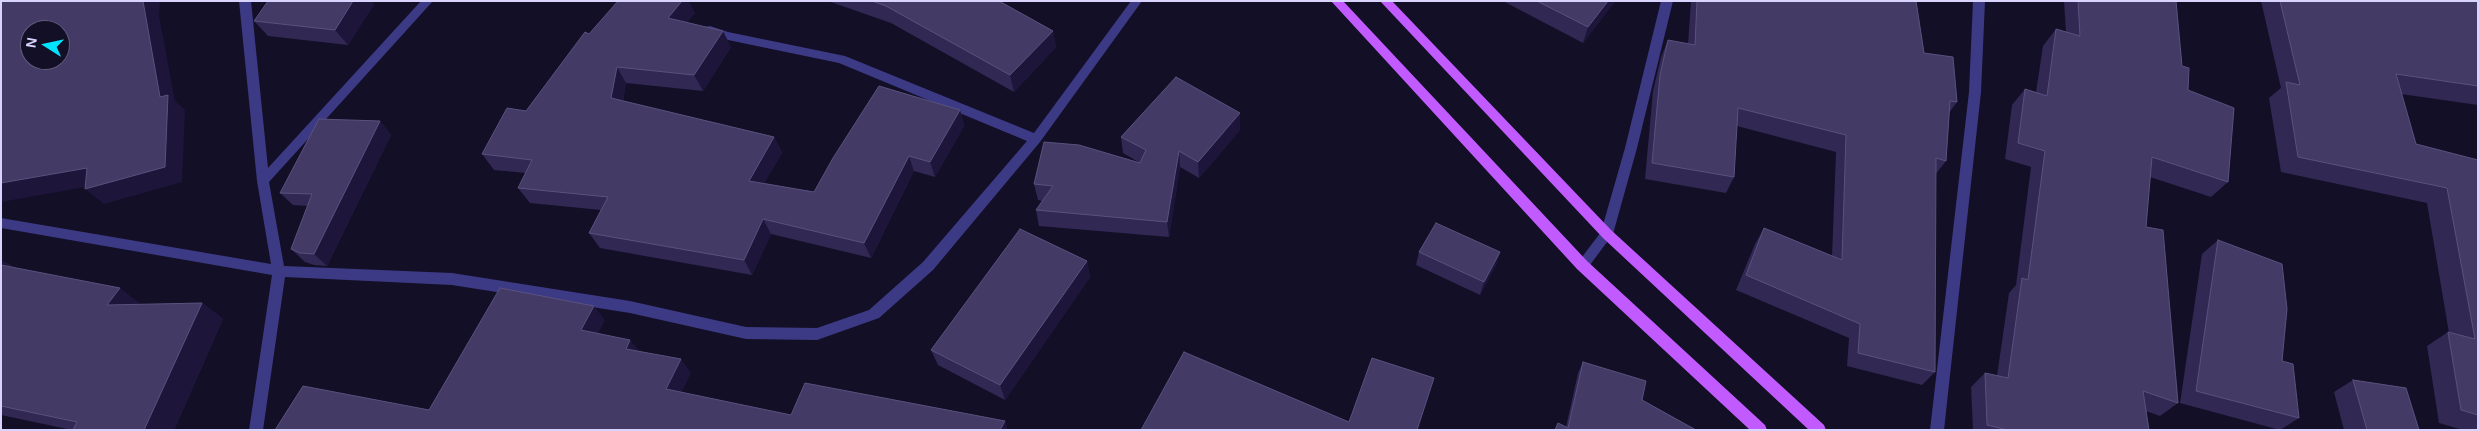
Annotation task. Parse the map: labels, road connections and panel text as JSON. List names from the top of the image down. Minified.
{"north":"left"}
